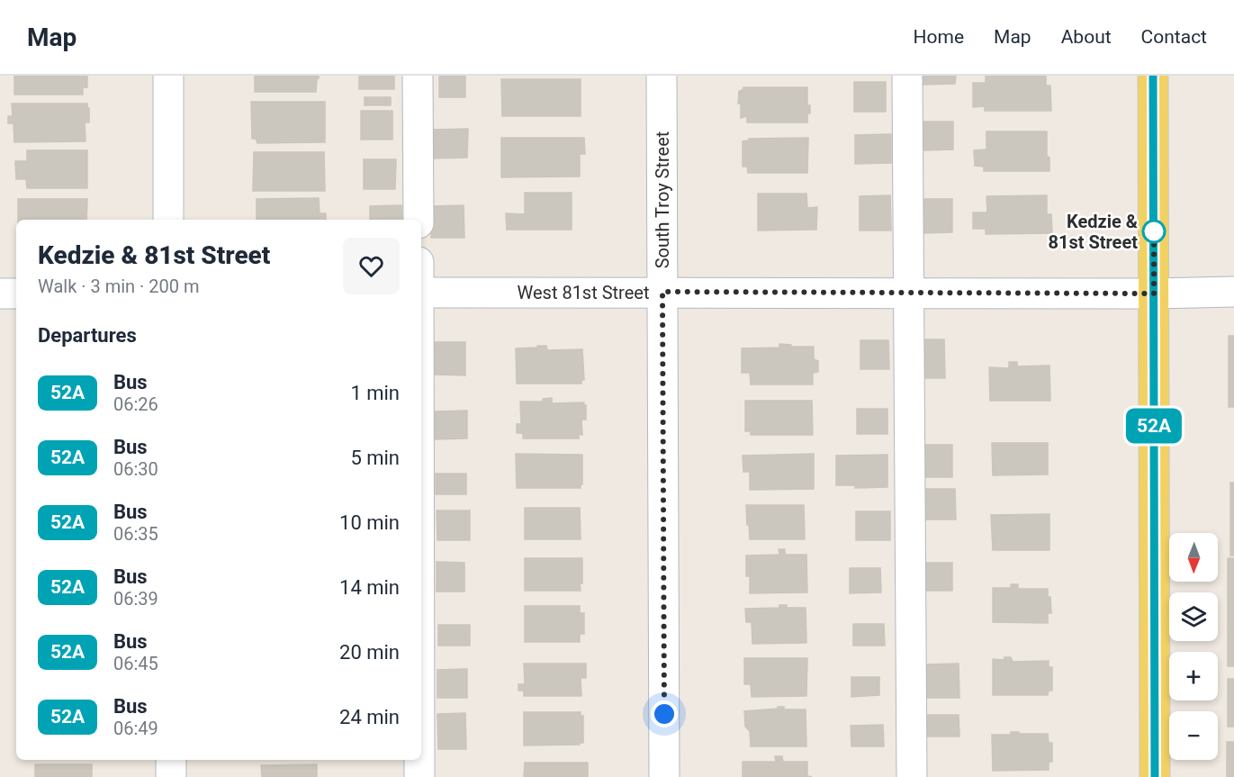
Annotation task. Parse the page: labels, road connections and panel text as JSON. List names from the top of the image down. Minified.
{"streets":{"street":["South Troy Street","West 81st Street"]},"crossings":[["South Troy Street","West 81st Street"]],"places":["Kedzie & 81st Street"],"lines":["bus line 52A"],"north":"bottom","page":{"header":"Map","nav":["Home","Map","About","Contact"],"on_map":"52A","heading":[["Kedzie & 81st Street","Walk · 3 min · 200 m"],"Departures"],"list":[{"mark":"52A","name":"Bus","note":"06:26","value":"1 min"},{"mark":"52A","name":"Bus","note":"06:30","value":"5 min"},{"mark":"52A","name":"Bus","note":"06:35","value":"10 min"},{"mark":"52A","name":"Bus","note":"06:39","value":"14 min"},{"mark":"52A","name":"Bus","note":"06:45","value":"20 min"},{"mark":"52A","name":"Bus","note":"06:49","value":"24 min"}],"map_buttons":["+","−"]}}
